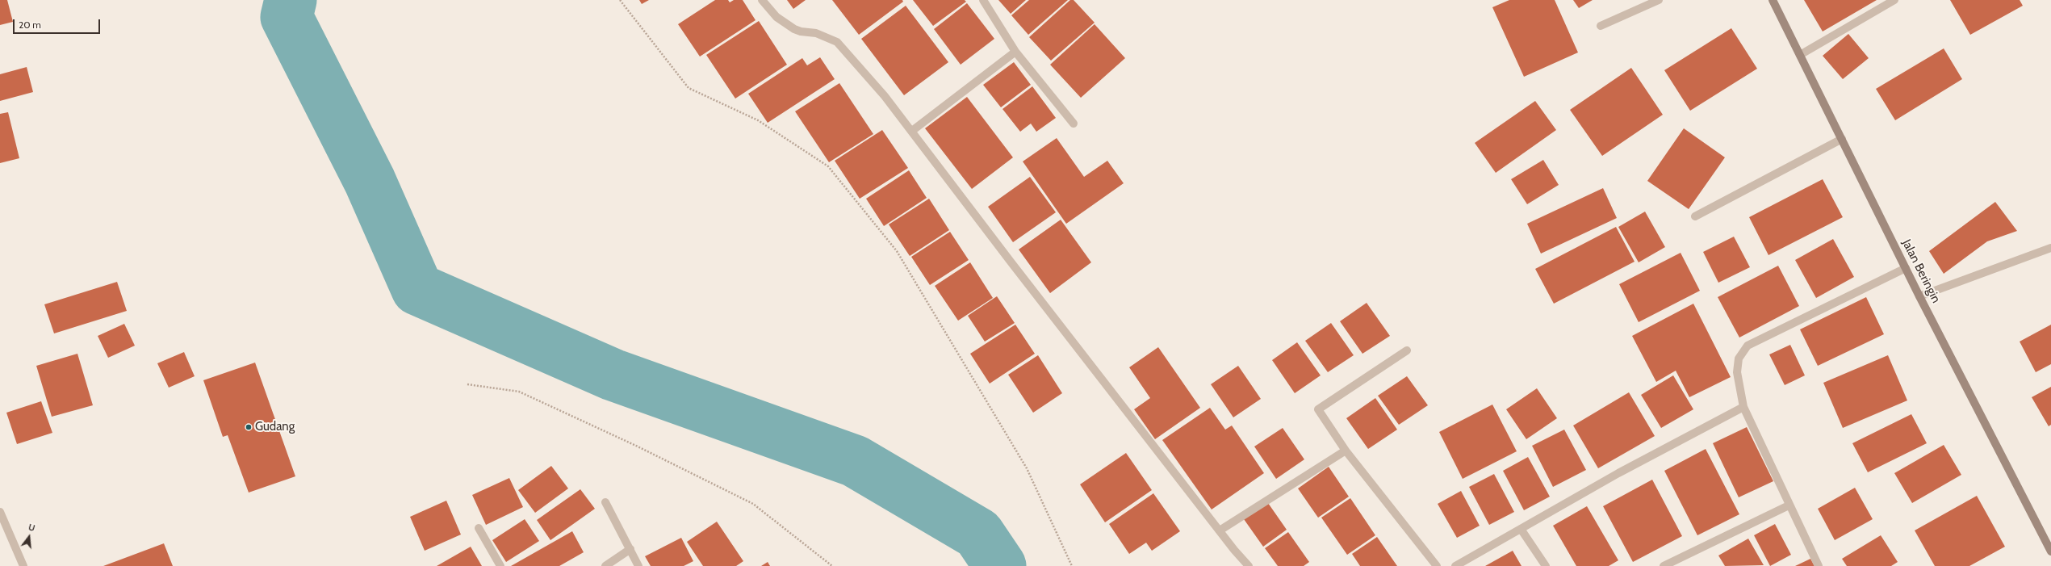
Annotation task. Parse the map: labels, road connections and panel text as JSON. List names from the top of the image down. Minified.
{"streets":{"street":["Jalan Beringin"]},"places":["Gudang"],"scale_bar":"20 m","north":"top"}
